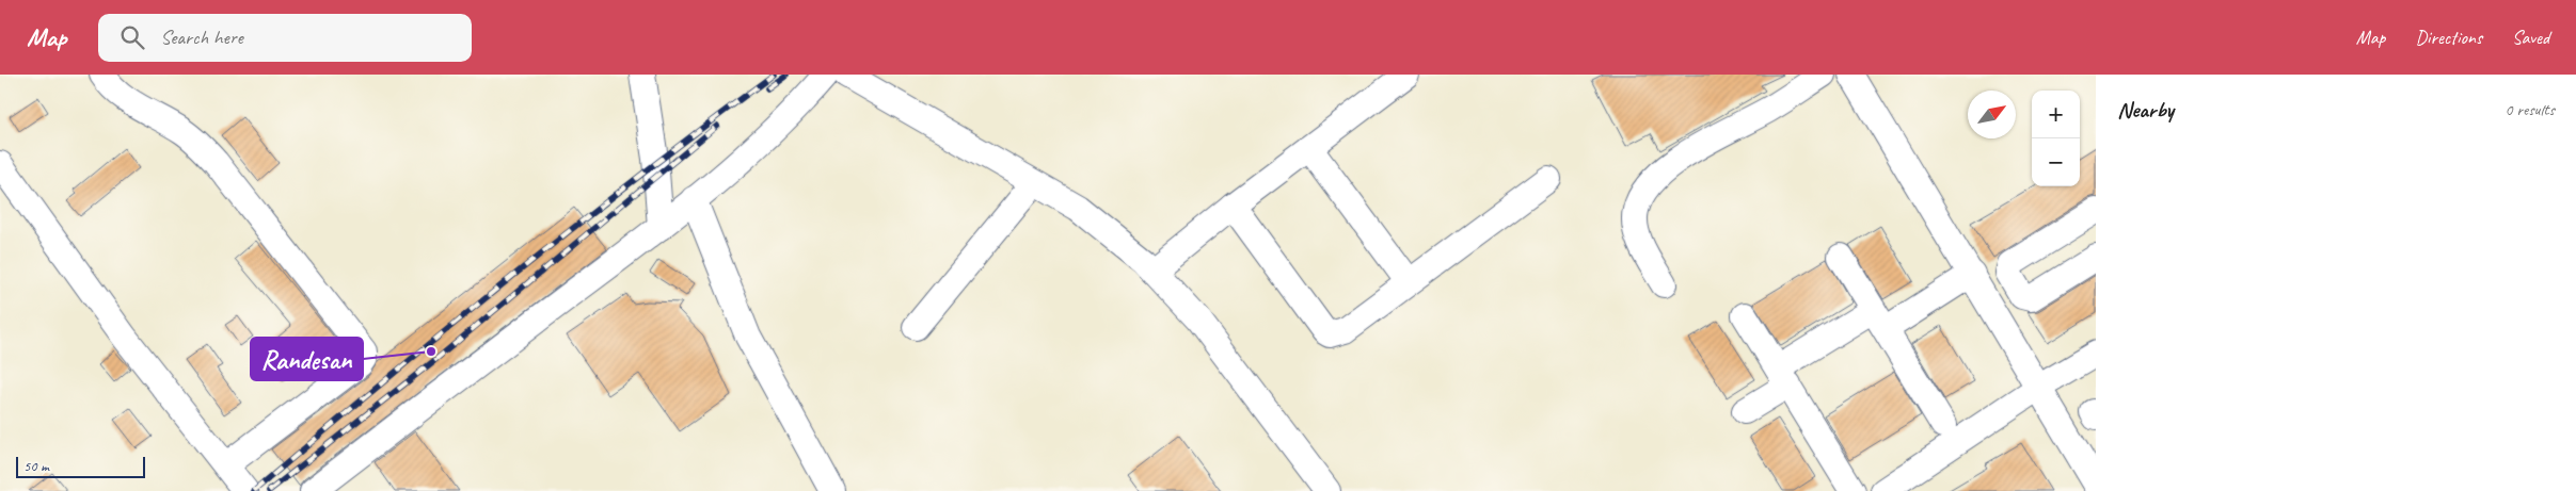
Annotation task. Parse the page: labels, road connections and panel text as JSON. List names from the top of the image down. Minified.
{"places":["Randesan"],"scale_bar":"50 m","north":"top right","page":{"header":"Map","search":"Search here","nav":["Map","Directions","Saved"],"heading":["Nearby","0 results"],"map_buttons":["+","−"],"scale":"50 m"}}
